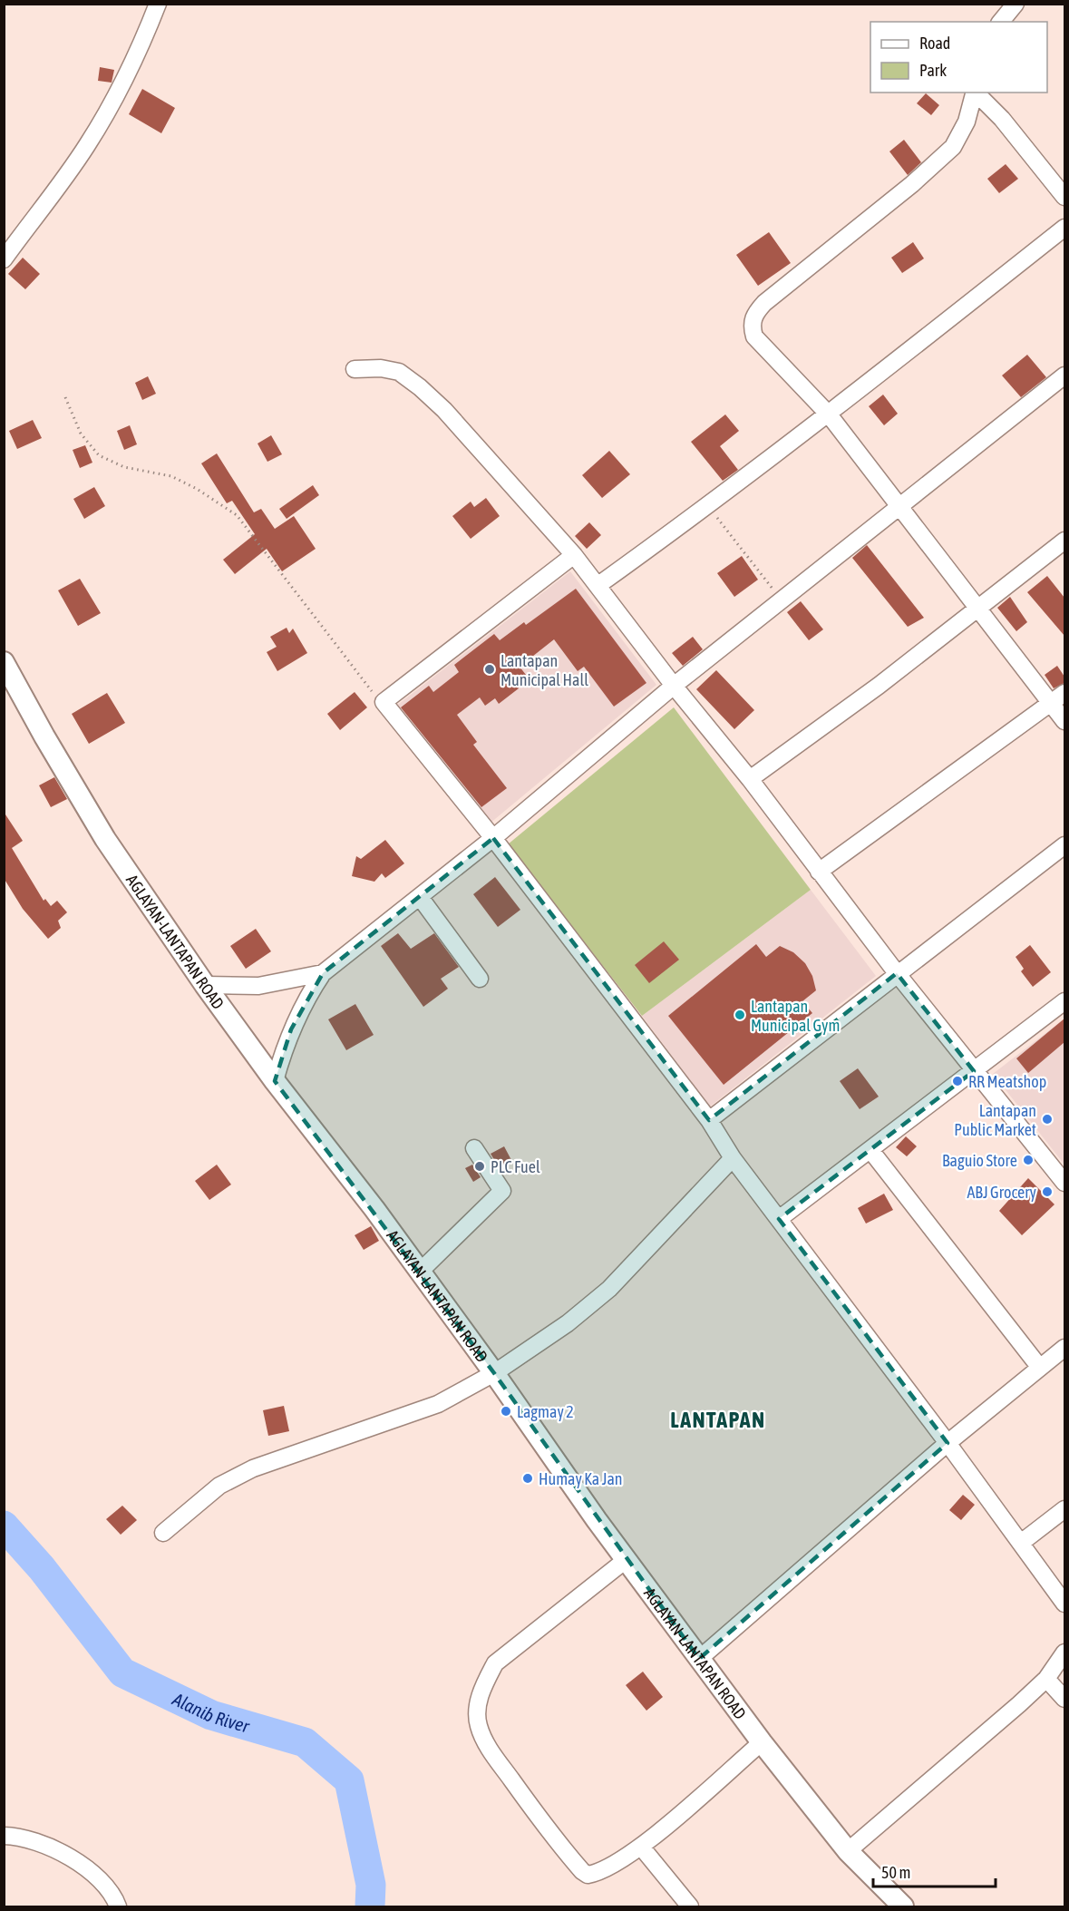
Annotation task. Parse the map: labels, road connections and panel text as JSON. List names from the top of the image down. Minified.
{"streets":{"main road":["AGLAYAN-LANTAPAN ROAD"]},"districts":["LANTAPAN"],"water":["Alanib River"],"places":["Lantapan Municipal Hall","Lantapan Municipal Gym","RR Meatshop","Lantapan Public Market","Baguio Store","PLC Fuel","ABJ Grocery","Lagmay 2","Humay Ka Jan"],"legend":["Road","Park"],"scale_bar":"50 m"}
